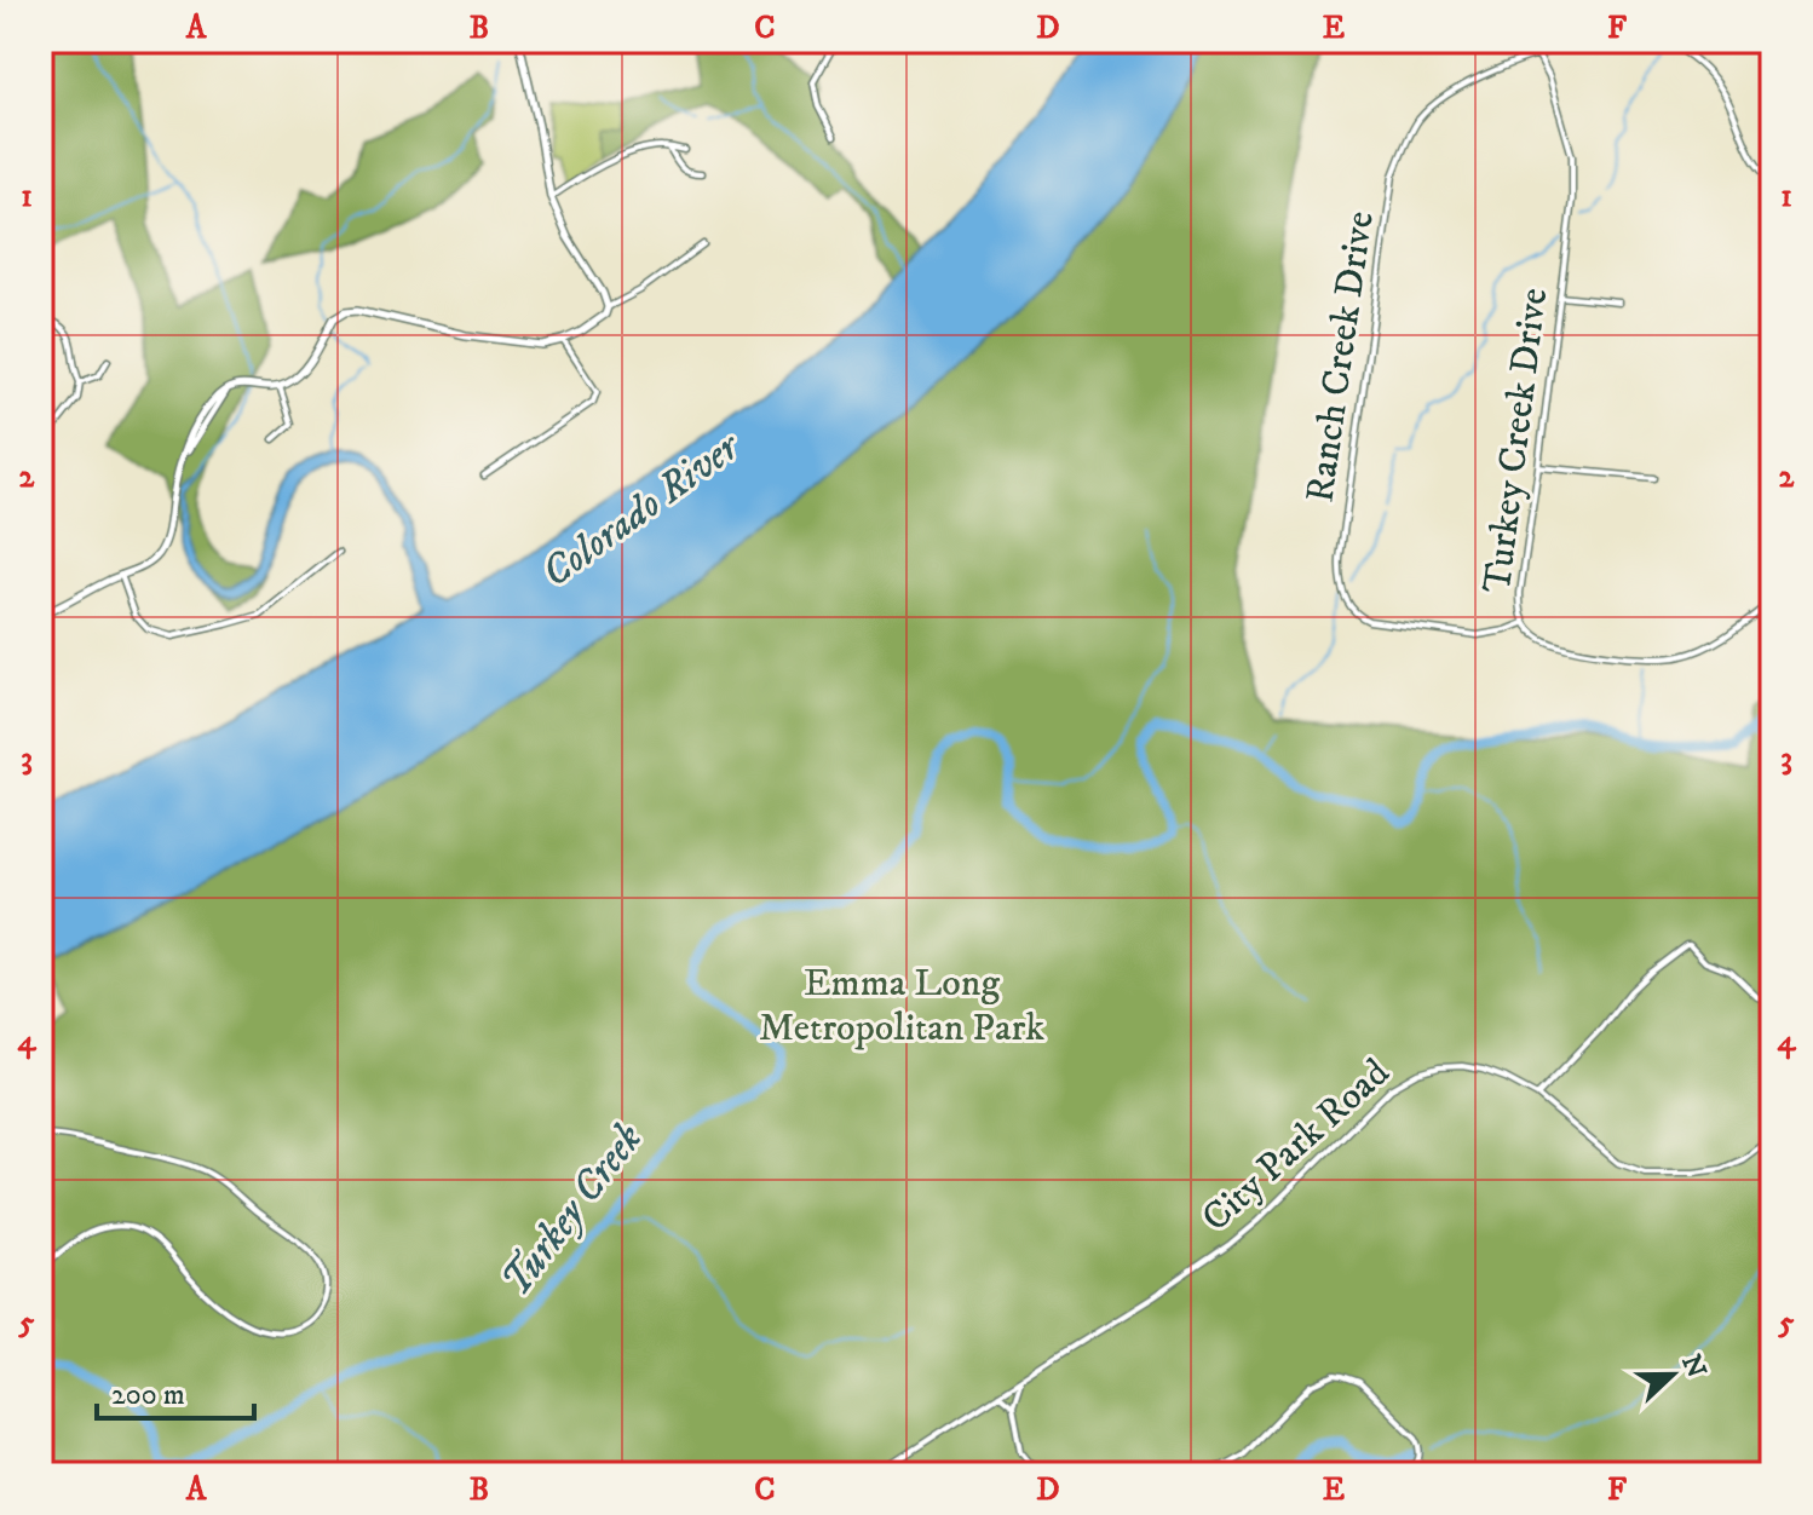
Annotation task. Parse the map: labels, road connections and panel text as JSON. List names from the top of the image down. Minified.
{"streets":{"street":["Ranch Creek Drive","Turkey Creek Drive","City Park Road"]},"crossings":[["Ranch Creek Drive","Turkey Creek Drive"]],"water":["Colorado River","Turkey Creek"],"parks":["Emma Long Metropolitan Park"],"scale_bar":"200 m","north":"right","grid":{"columns":["A","B","C","D","E","F"],"rows":["1","2","3","4","5"]}}
